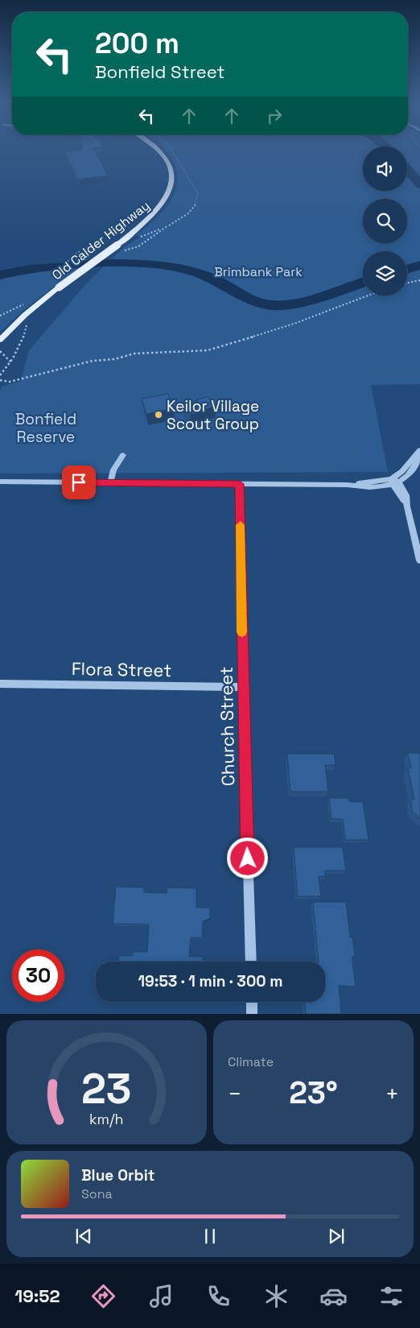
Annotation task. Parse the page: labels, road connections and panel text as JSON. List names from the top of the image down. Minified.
{"streets":{"main road":["Old Calder Highway"],"street":["Flora Street","Church Street"]},"crossings":[["Flora Street","Church Street"]],"parks":["Brimbank Park","Bonfield Reserve"],"places":["Keilor Village Scout Group"],"page":{"turn":["200 m","Bonfield Street"],"limit":"30","trip":"19:53 · 1 min · 300 m","tile":"Climate","heat":["−","23°","+"],"song":["Blue Orbit","Sona"],"tabs":"19:52","gauge":["23","km/h"]}}
